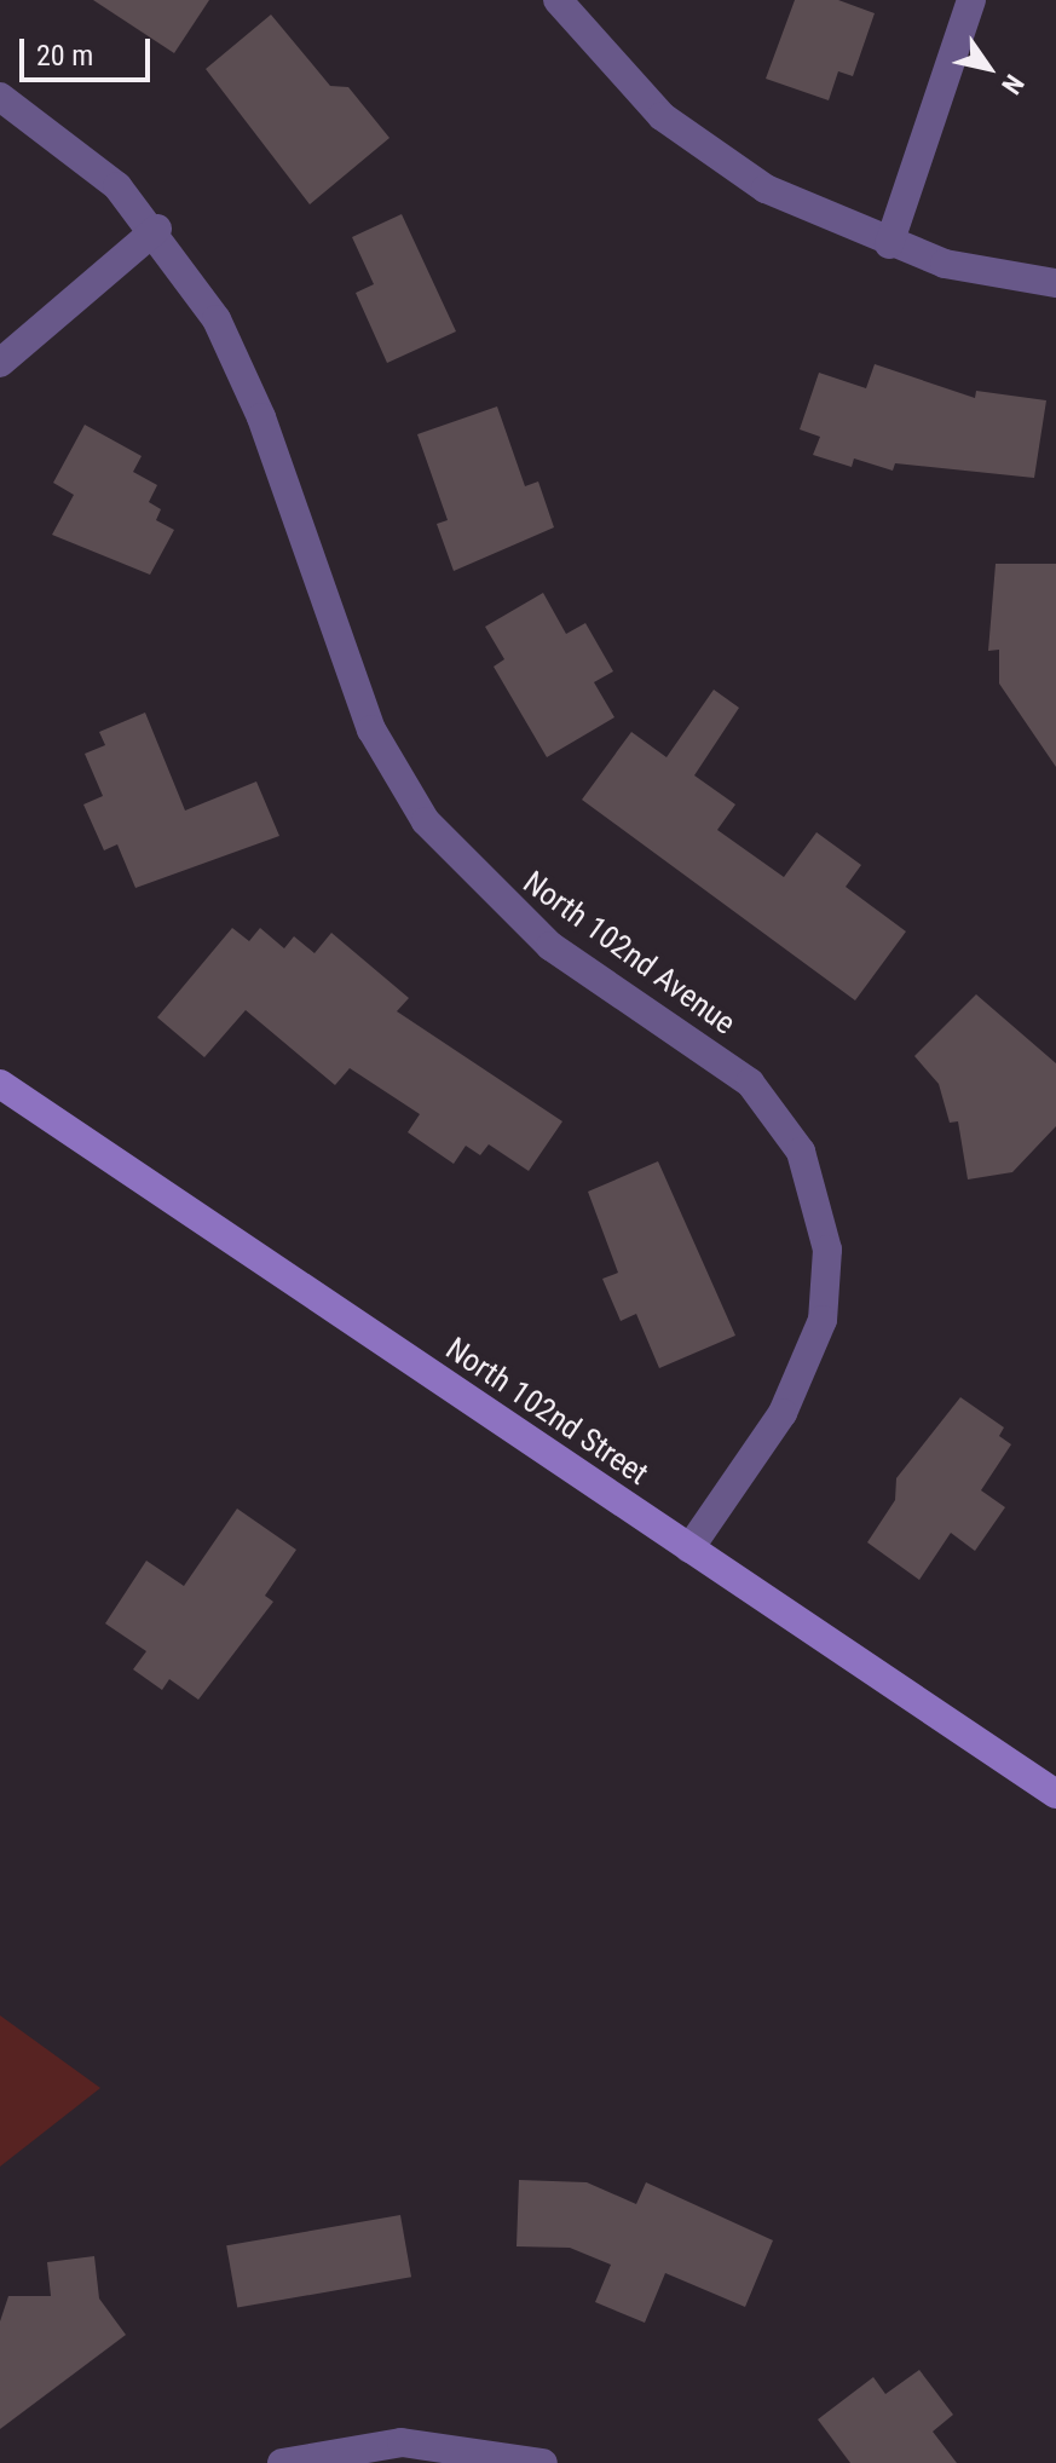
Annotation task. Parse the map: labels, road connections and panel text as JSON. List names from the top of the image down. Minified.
{"streets":{"main road":["North 102nd Street"],"street":["North 102nd Avenue"]},"crossings":[["North 102nd Avenue","North 102nd Street"]],"scale_bar":"20 m","north":"bottom right"}
